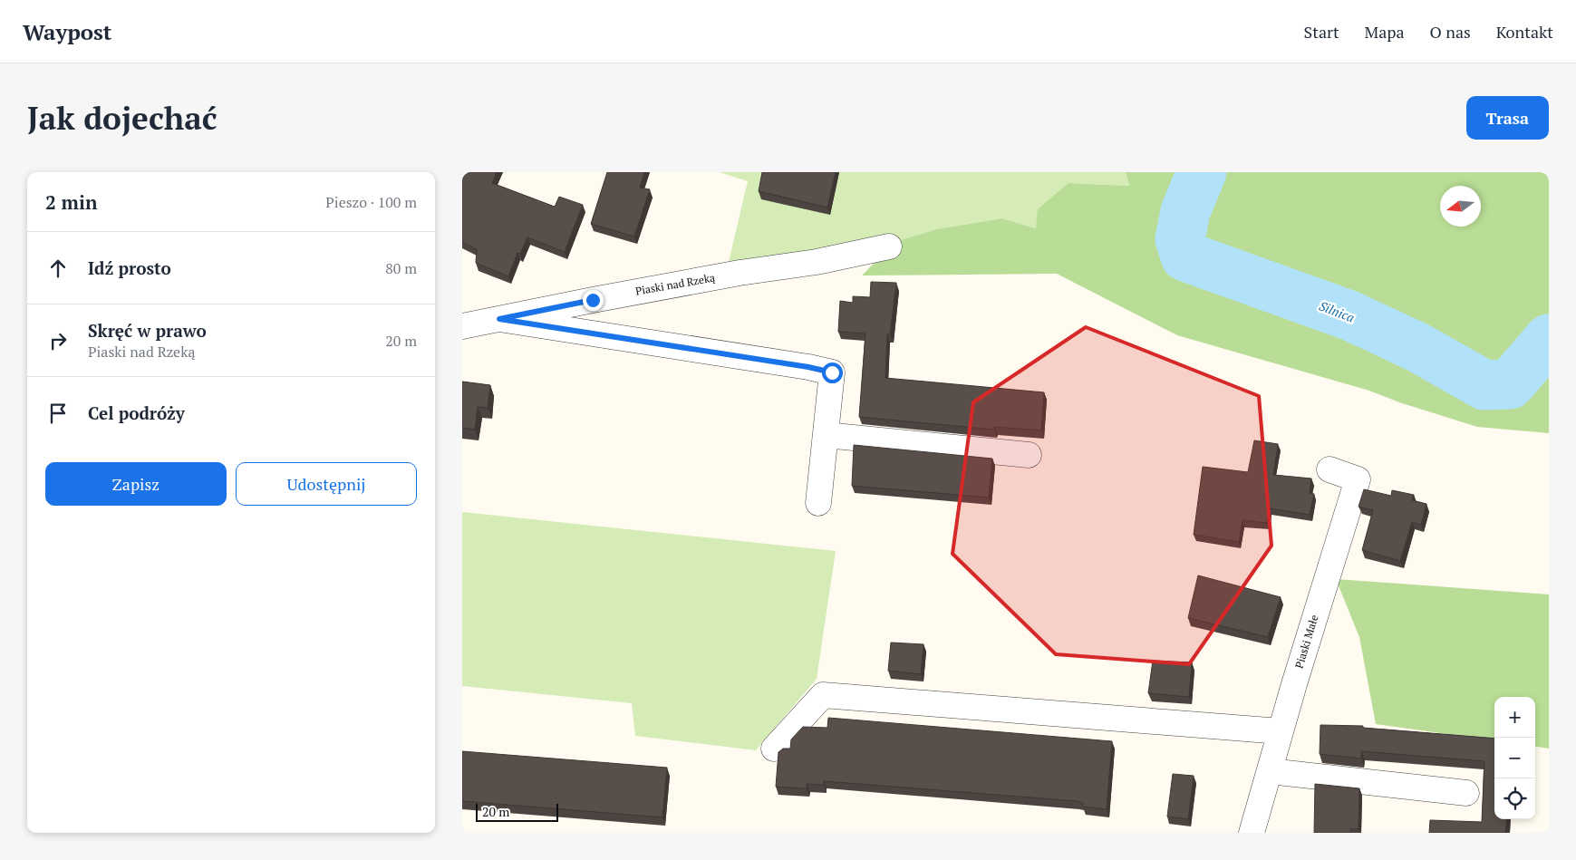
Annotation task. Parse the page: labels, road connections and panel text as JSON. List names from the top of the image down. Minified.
{"streets":{"street":["Piaski nad Rzeką","Piaski Małe"]},"water":["Silnica"],"scale_bar":"20 m","north":"left","page":{"header":"Waypost","nav":["Start","Mapa","O nas","Kontakt"],"buttons":["Trasa",["Zapisz","Udostępnij"]],"title":"Jak dojechać","heading":["2 min","Pieszo · 100 m"],"list":[["Idź prosto","80 m"],["Skręć w prawo","Piaski nad Rzeką","20 m"],"Cel podróży"],"map_buttons":["+","−"],"scale":"20 m"}}
